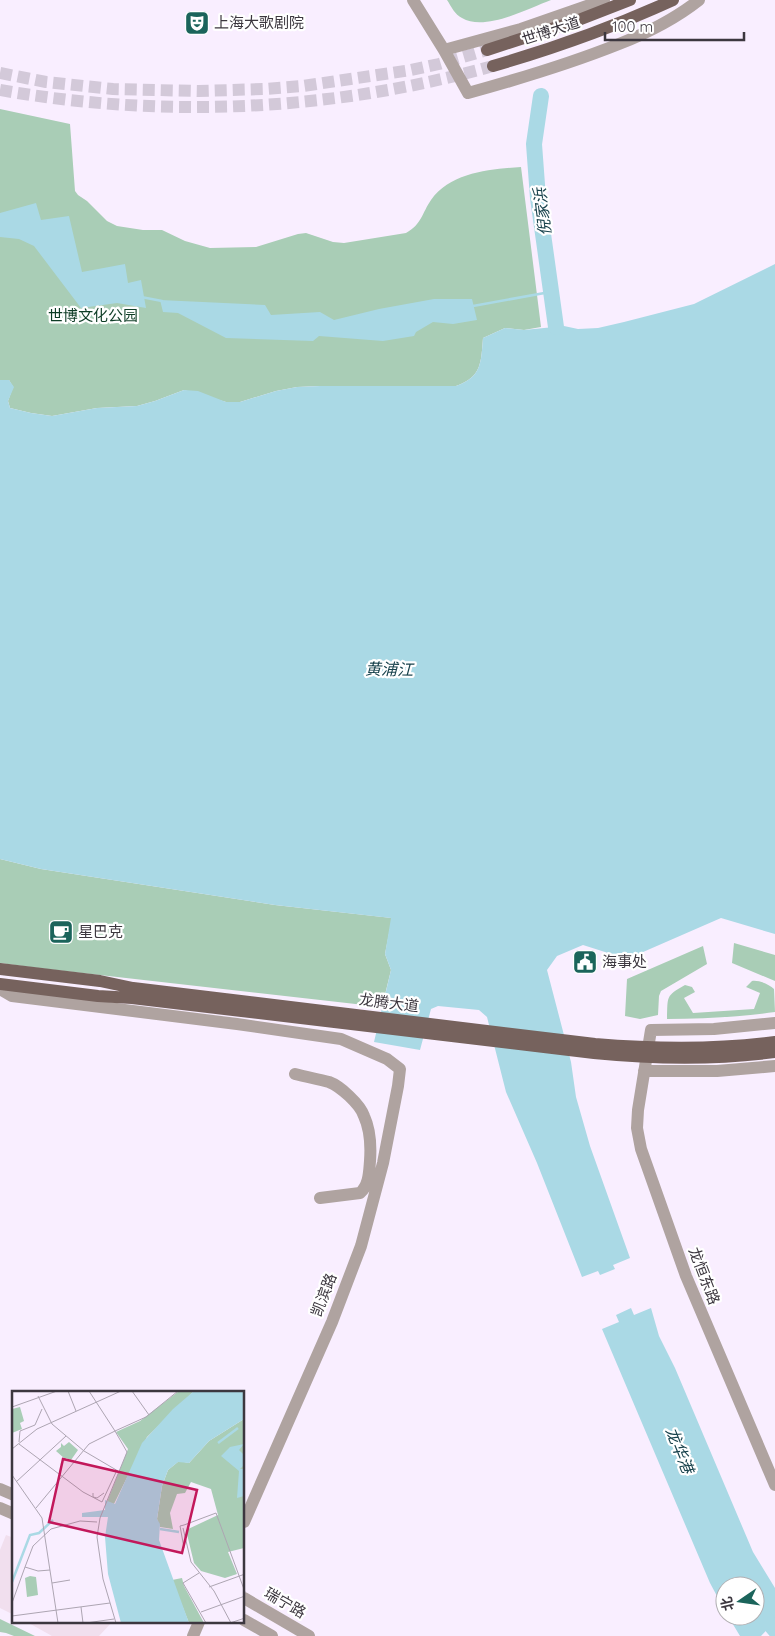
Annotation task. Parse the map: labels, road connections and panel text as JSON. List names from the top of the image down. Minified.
{"streets":{"main road":["世博大道","龙腾大道"],"street":["龙恒东路","凯滨路","瑞宁路"]},"water":["倪家浜","黄浦江","龙华港"],"parks":["世博文化公园"],"places":{"theatre":["上海大歌剧院"],"cafe":["星巴克"],"public building":["海事处"]},"scale_bar":"100 m","north":"left"}
